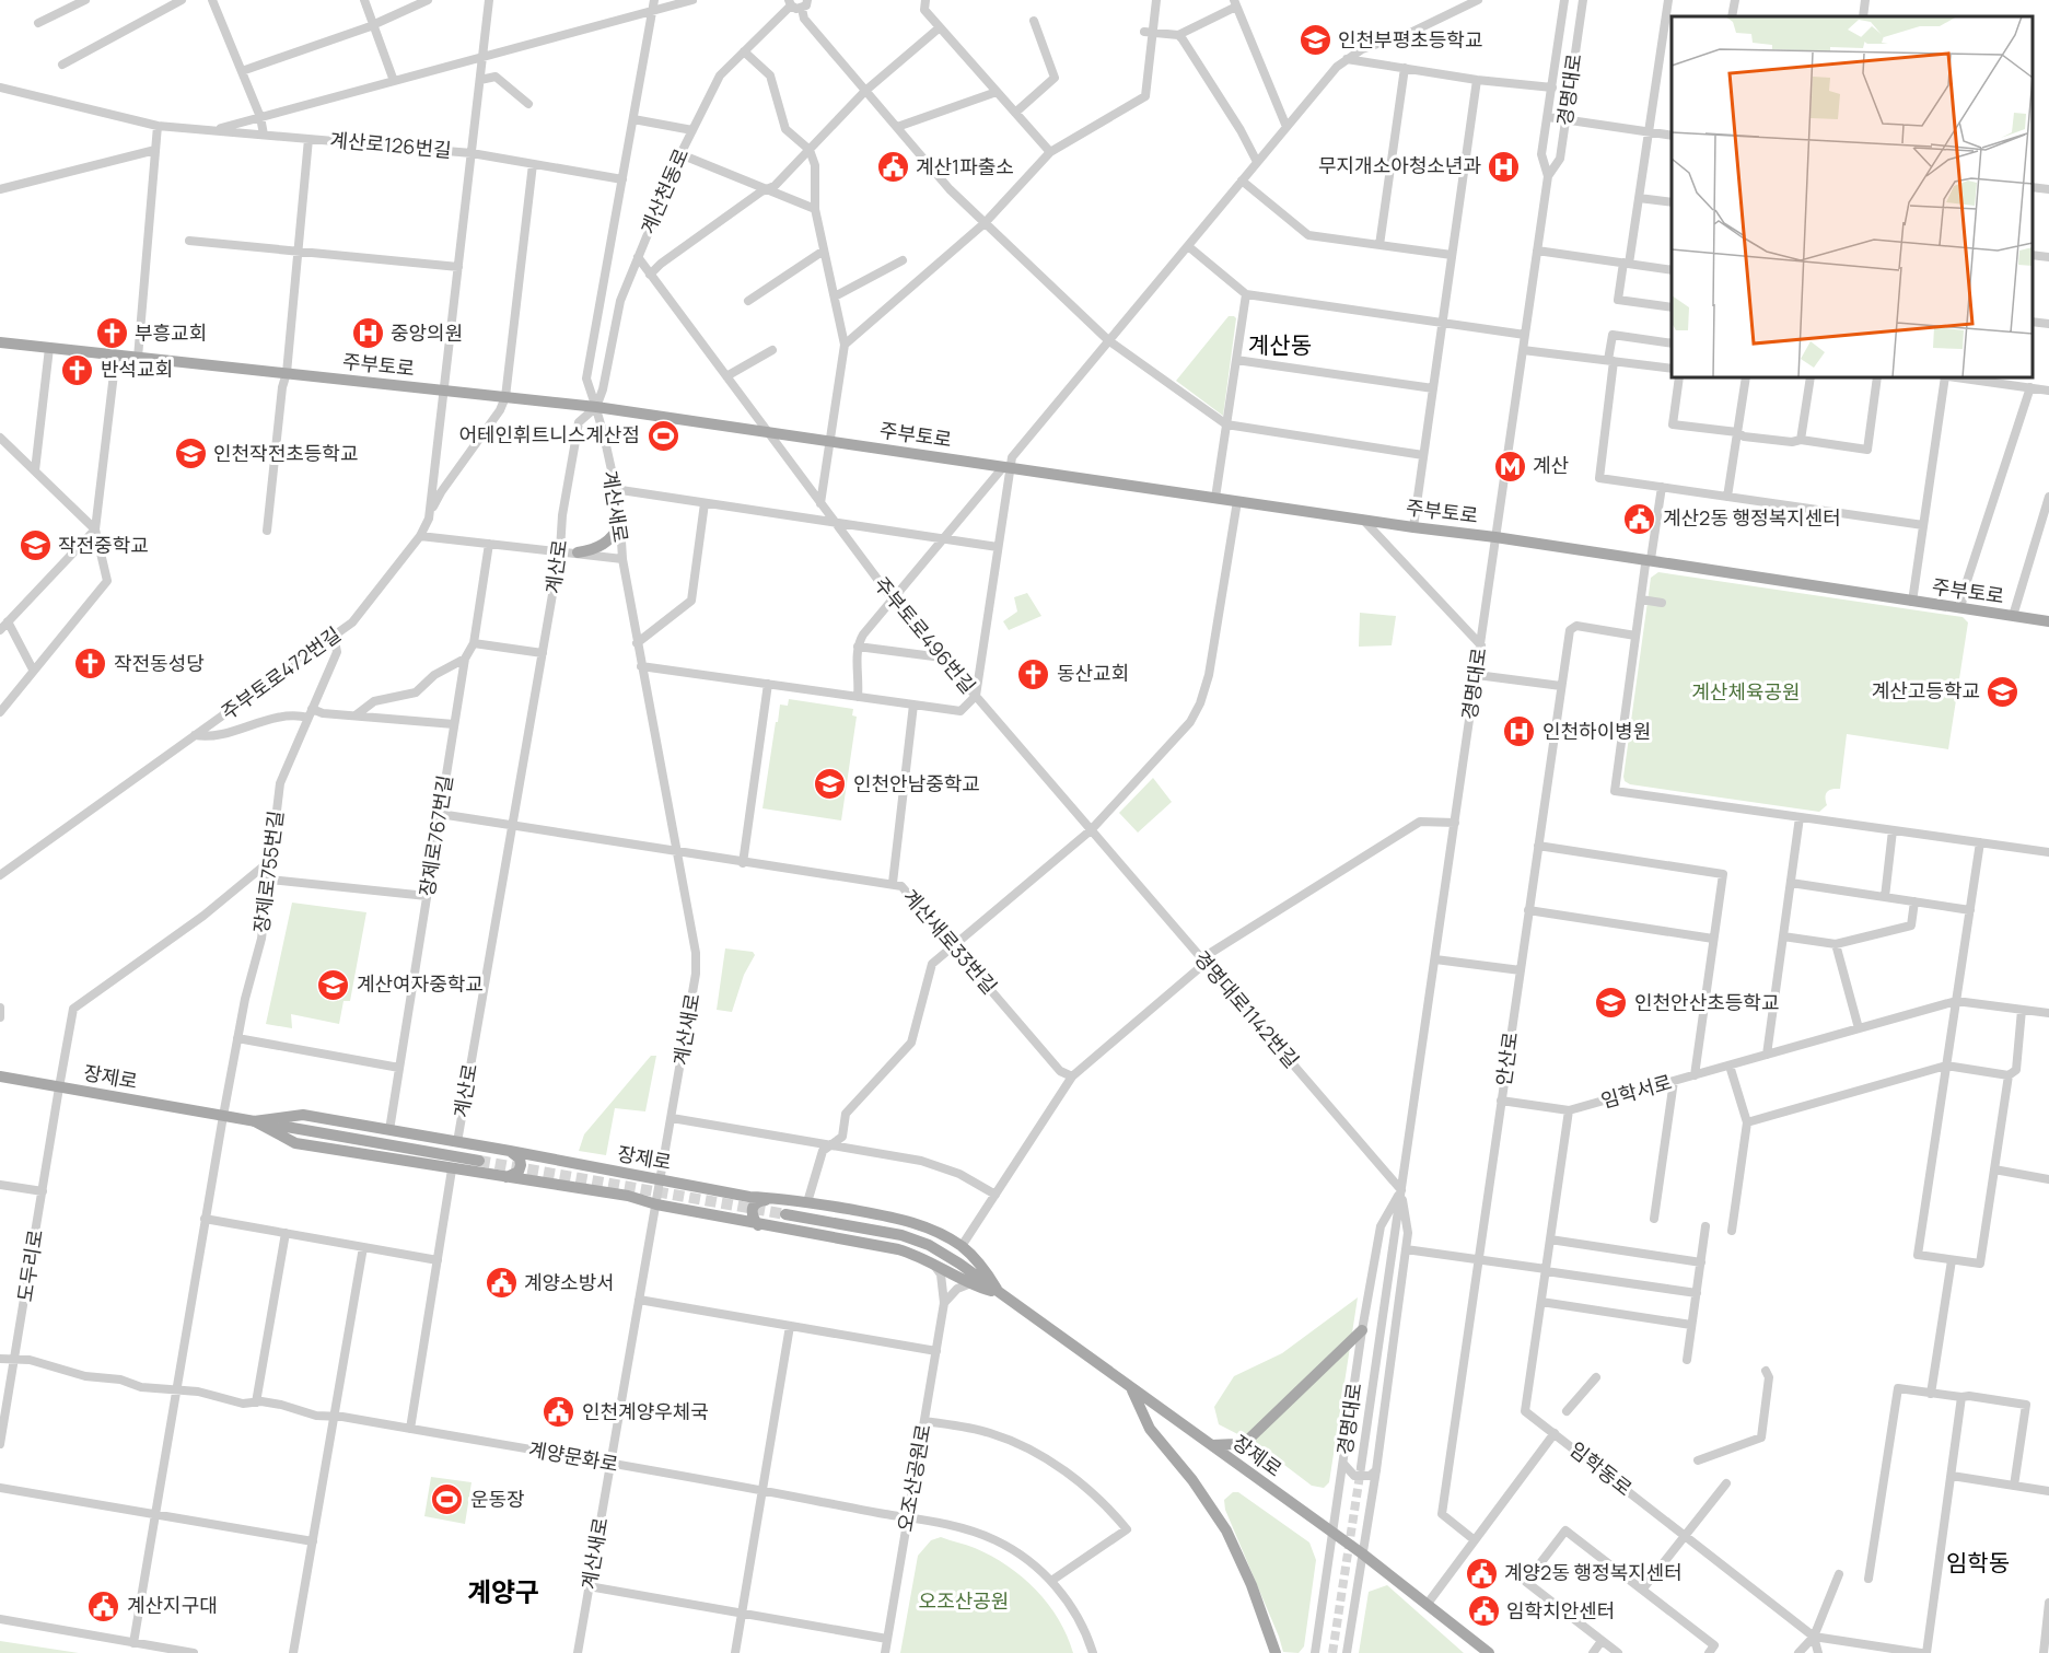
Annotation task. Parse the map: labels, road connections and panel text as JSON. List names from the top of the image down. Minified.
{"streets":{"main road":["주부토로","장제로"],"street":["경명대로","계산로126번길","계산천동로","계산새로","계산로","주부토로496번길","주부토로472번길","장제로767번길","장제로755번길","계산새로33번길","경명대로1142번길","안산로","임학서로","도두리로","계양문화로","임학동로","오조산공원로"]},"crossings":[["경명대로","주부토로"],["경명대로","경명대로1142번길"],["경명대로","장제로"],["계산로126번길","주부토로472번길"],["계산천동로","주부토로"],["계산천동로","계산새로"],["계산천동로","계산로"],["계산천동로","주부토로496번길"],["주부토로","계산새로"],["주부토로","계산로"],["주부토로","주부토로496번길"],["주부토로","주부토로472번길"],["계산새로","계산로"],["계산새로","계산새로33번길"],["계산새로","장제로"],["계산새로","계양문화로"],["계산로","계산새로33번길"],["계산로","장제로"],["주부토로496번길","경명대로1142번길"],["주부토로472번길","장제로755번길"],["장제로767번길","계산새로33번길"],["장제로767번길","장제로"],["장제로755번길","장제로"],["장제로755번길","도두리로"],["장제로755번길","계양문화로"],["장제로","도두리로"],["장제로","오조산공원로"],["도두리로","계양문화로"],["계양문화로","오조산공원로"]],"districts":["계산동","임학동","계양구"],"parks":["계산체육공원","오조산공원"],"places":{"school or university":["인천부평초등학교","인천작전초등학교","작전중학교","계산고등학교","인천안남중학교","계산여자중학교","인천안산초등학교"],"hospital":["무지개소아청소년과","중앙의원","인천하이병원"],"public building":["계산1파출소","계산2동 행정복지센터","계양소방서","인천계양우체국","계양2동 행정복지센터","계산지구대","임학치안센터"],"church":["부흥교회","반석교회","작전동성당","동산교회"],"sports":["어테인휘트니스계산점","운동장"],"metro station":["계산"]}}
